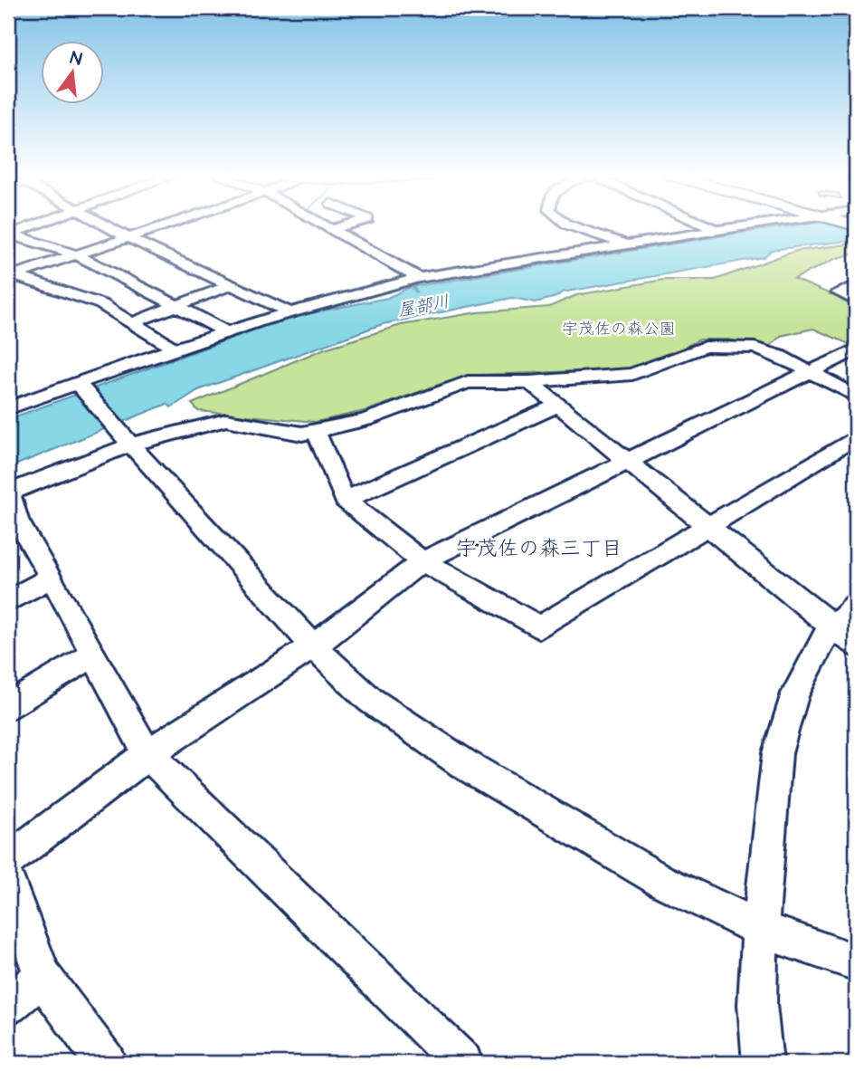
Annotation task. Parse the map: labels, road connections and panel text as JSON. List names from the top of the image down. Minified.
{"districts":["宇茂佐の森三丁目"],"water":["屋部川"],"parks":["宇茂佐の森公園"],"north":"top"}
